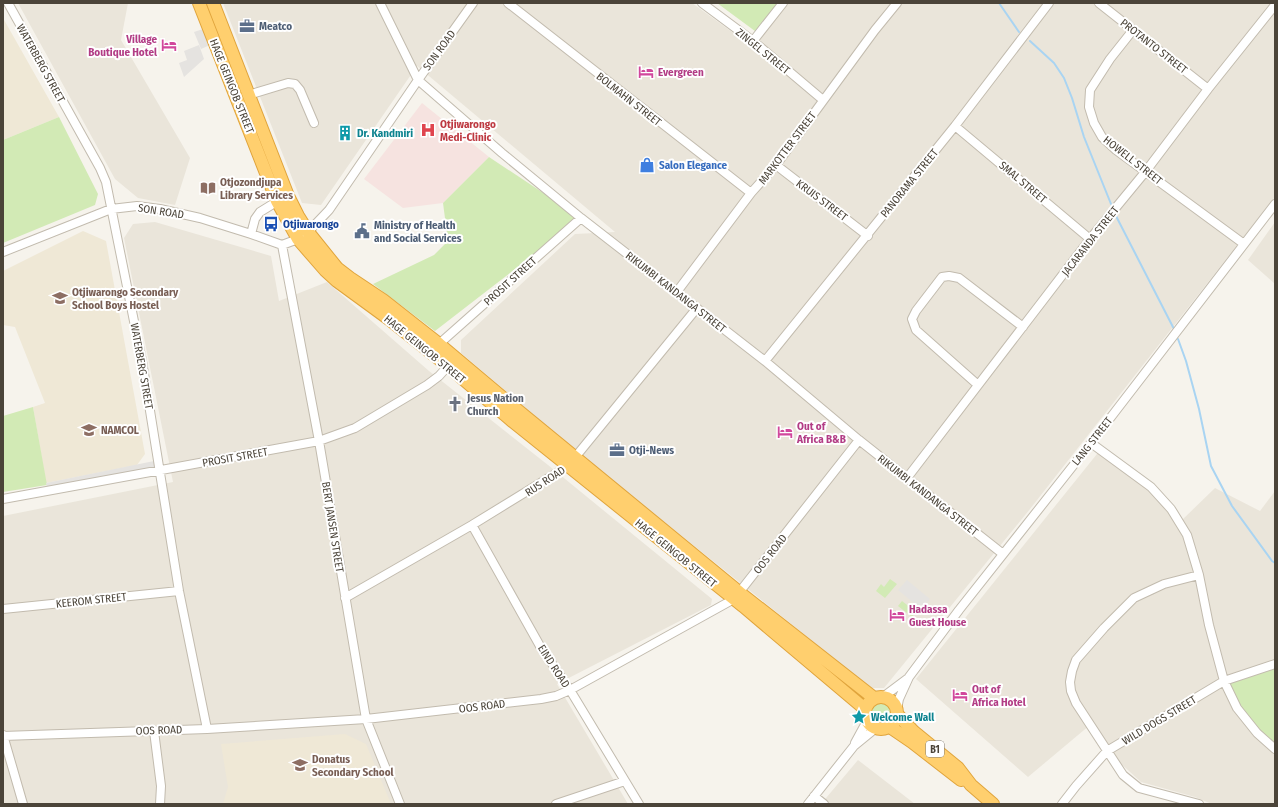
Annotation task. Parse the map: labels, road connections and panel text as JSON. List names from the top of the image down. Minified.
{"streets":{"highway":["HAGE GEINGOB STREET","B1"],"street":["PROTANTO STREET","SON ROAD","ZINGEL STREET","WATERBERG STREET","BOLMAHN STREET","MARKOTTER STREET","HOWELL STREET","SMAL STREET","PANORAMA STREET","KRUIS STREET","JACARANDA STREET","PROSIT STREET","RIKUMBI KANDANGA STREET","LANG STREET","RUS ROAD","BERT JANSEN STREET","OOS ROAD","KEEROM STREET","EIND ROAD","WILD DOGS STREET"]},"crossings":[["PROTANTO STREET","HOWELL STREET"],["PROTANTO STREET","JACARANDA STREET"],["SON ROAD","WATERBERG STREET"],["SON ROAD","HAGE GEINGOB STREET"],["SON ROAD","RIKUMBI KANDANGA STREET"],["SON ROAD","BERT JANSEN STREET"],["ZINGEL STREET","MARKOTTER STREET"],["WATERBERG STREET","PROSIT STREET"],["WATERBERG STREET","OOS ROAD"],["WATERBERG STREET","KEEROM STREET"],["HAGE GEINGOB STREET","PROSIT STREET"],["HAGE GEINGOB STREET","LANG STREET"],["HAGE GEINGOB STREET","RUS ROAD"],["HAGE GEINGOB STREET","OOS ROAD"],["HAGE GEINGOB STREET","B1"],["BOLMAHN STREET","MARKOTTER STREET"],["MARKOTTER STREET","KRUIS STREET"],["MARKOTTER STREET","RIKUMBI KANDANGA STREET"],["HOWELL STREET","JACARANDA STREET"],["HOWELL STREET","LANG STREET"],["SMAL STREET","PANORAMA STREET"],["SMAL STREET","JACARANDA STREET"],["PANORAMA STREET","KRUIS STREET"],["PANORAMA STREET","RIKUMBI KANDANGA STREET"],["JACARANDA STREET","RIKUMBI KANDANGA STREET"],["PROSIT STREET","RIKUMBI KANDANGA STREET"],["PROSIT STREET","BERT JANSEN STREET"],["RIKUMBI KANDANGA STREET","LANG STREET"],["RIKUMBI KANDANGA STREET","RUS ROAD"],["RIKUMBI KANDANGA STREET","OOS ROAD"],["LANG STREET","B1"],["RUS ROAD","BERT JANSEN STREET"],["RUS ROAD","EIND ROAD"],["BERT JANSEN STREET","OOS ROAD"],["OOS ROAD","EIND ROAD"]],"places":{"office":["Meatco","Otji-News"],"hotel":["Village Boutique Hotel","Evergreen","Out of Africa B&B","Hadassa Guest House","Out of Africa Hotel"],"hospital":["Otjiwarongo Medi-Clinic"],"building":["Dr. Kandmiri"],"shop":["Salon Elegance"],"library":["Otjozondjupa Library Services"],"bus stop":["Otjiwarongo"],"public building":["Ministry of Health and Social Services"],"school or university":["Otjiwarongo Secondary School Boys Hostel","NAMCOL","Donatus Secondary School"],"church":["Jesus Nation Church"],"place":["Welcome Wall"]}}
